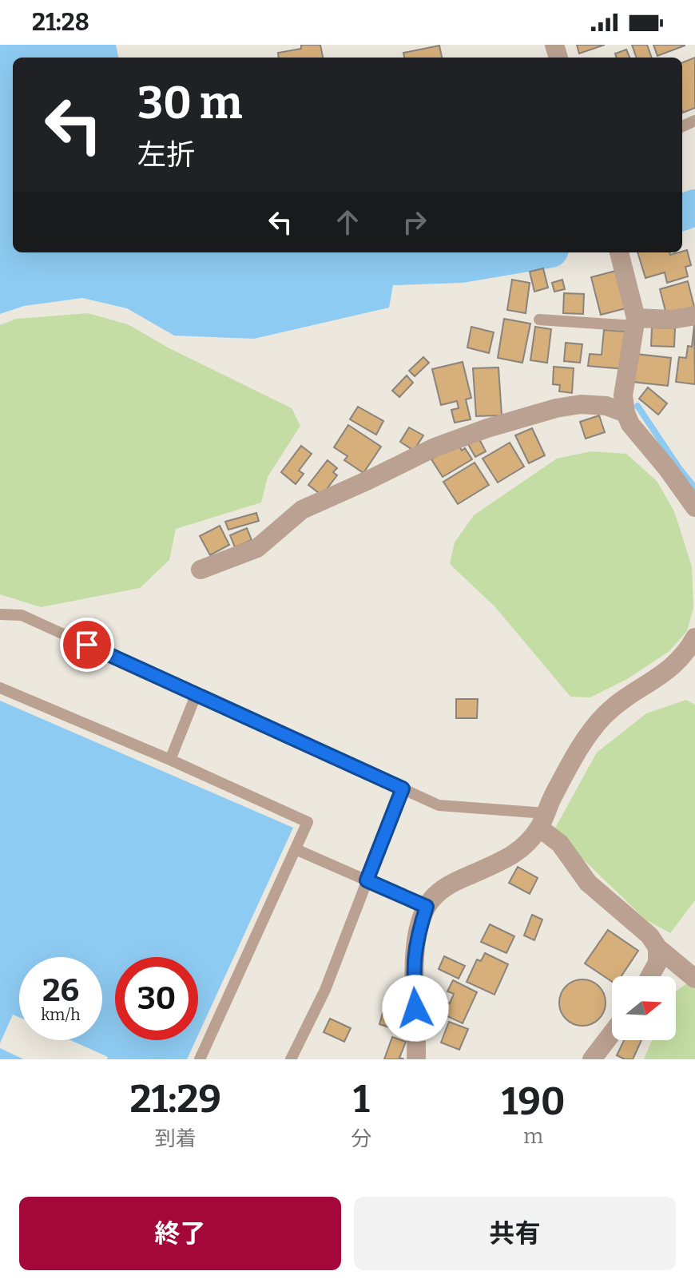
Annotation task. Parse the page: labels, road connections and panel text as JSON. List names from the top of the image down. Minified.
{"north":"right","page":{"status":"21:28","turn":["30 m","左折"],"speed":"26 km/h","limit":"30","eta":["21:29","到着","1","分","190","m"],"buttons":["終了","共有"]}}
